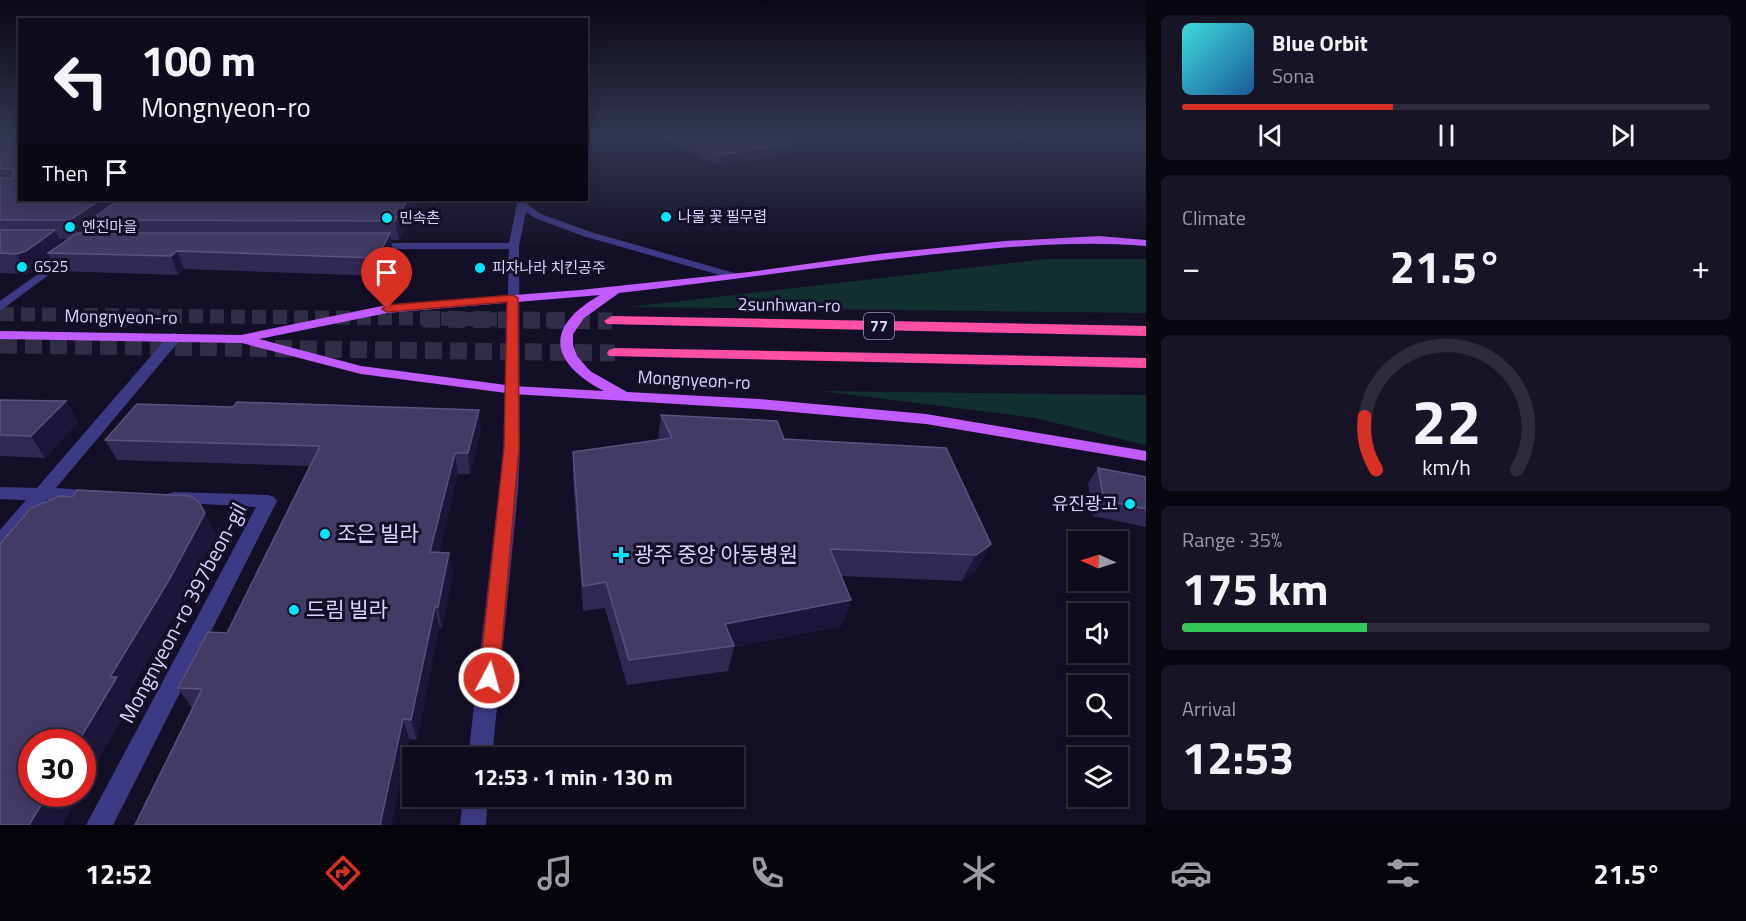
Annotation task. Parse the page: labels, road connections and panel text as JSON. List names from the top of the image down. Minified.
{"streets":{"highway":["2sunhwan-ro","77"],"main road":["Mongnyeon-ro"],"street":["Mongnyeon-ro 397beon-gil"]},"places":{"other":["나물 꽃 필무렵","민속촌","엔진마을","GS25","피자나라 치킨공주","유진광고","조은 빌라","드림 빌라"],"health":["광주 중앙 아동병원"]},"north":"left","page":{"turn":["100 m","Mongnyeon-ro"],"song":["Blue Orbit","Sona"],"then":"Then","tile":["Climate",["Range · 35%","175 km"],["Arrival","12:53"]],"heat":["−","21.5°","+"],"limit":"30","trip":"12:53 · 1 min · 130 m","tabs":["12:52","21.5°"],"gauge":["22","km/h"]}}
